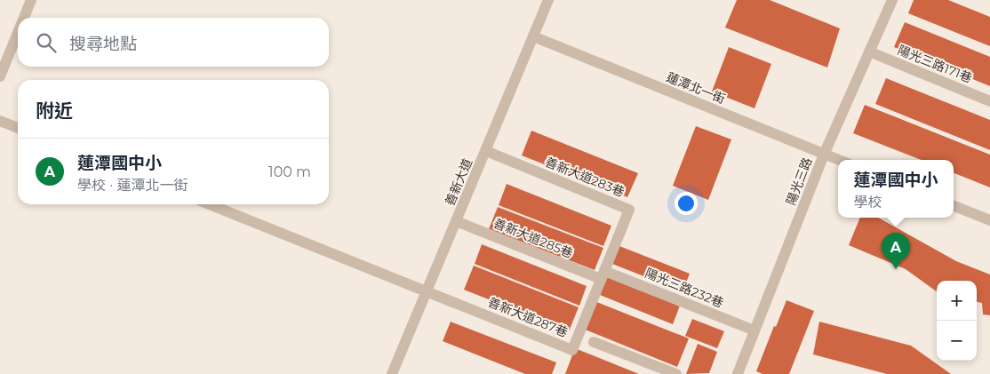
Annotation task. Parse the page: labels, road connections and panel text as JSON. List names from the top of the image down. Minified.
{"streets":{"street":["陽光三路171巷","蓮潭北一街","善新大道283巷","陽光三路","善新大道","善新大道285巷","陽光三路232巷","善新大道287巷"]},"crossings":[["陽光三路171巷","陽光三路"],["蓮潭北一街","陽光三路"],["蓮潭北一街","善新大道"],["善新大道283巷","善新大道"],["善新大道283巷","善新大道285巷"],["善新大道283巷","陽光三路232巷"],["善新大道283巷","善新大道287巷"],["陽光三路","陽光三路232巷"],["善新大道","善新大道285巷"],["善新大道","善新大道287巷"],["善新大道285巷","陽光三路232巷"],["善新大道285巷","善新大道287巷"],["陽光三路232巷","善新大道287巷"]],"page":{"search":"搜尋地點","heading":"附近","list":[{"mark":"A","name":"蓮潭國中小","note":"學校 · 蓮潭北一街","value":"100 m"}],"popup":["蓮潭國中小","學校"],"pins":"A","map_buttons":["+","−"]}}
